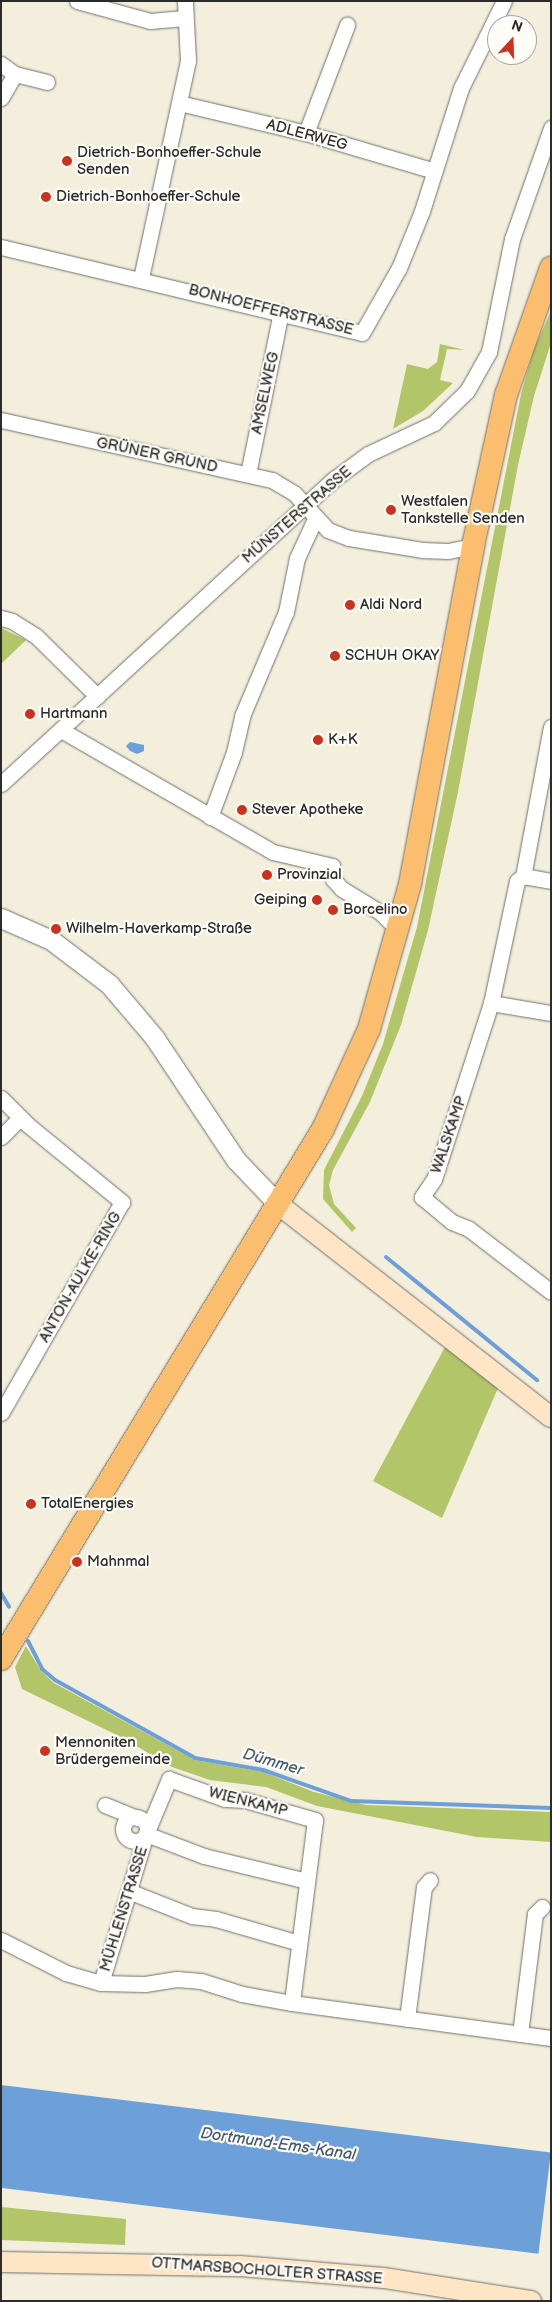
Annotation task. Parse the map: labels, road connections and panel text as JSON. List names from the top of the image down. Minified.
{"streets":{"main road":["OTTMARSBOCHOLTER STRASSE"],"street":["ADLERWEG","BONHOEFFERSTRASSE","AMSELWEG","GRÜNER GRUND","MÜNSTERSTRASSE","WALSKAMP","ANTON-AULKE-RING","WIENKAMP","MÜHLENSTRASSE"]},"crossings":[["ADLERWEG","BONHOEFFERSTRASSE"],["BONHOEFFERSTRASSE","AMSELWEG"],["AMSELWEG","GRÜNER GRUND"],["GRÜNER GRUND","MÜNSTERSTRASSE"],["WIENKAMP","MÜHLENSTRASSE"]],"water":["Dümmer","Dortmund-Ems-Kanal"],"places":["Dietrich-Bonhoeffer-Schule Senden","Dietrich-Bonhoeffer-Schule","Westfalen Tankstelle Senden","Aldi Nord","SCHUH OKAY","Hartmann","K+K","Stever Apotheke","Provinzial","Geiping","Borcelino","Wilhelm-Haverkamp-Straße","TotalEnergies","Mahnmal","Mennoniten Brüdergemeinde"],"north":"top"}
